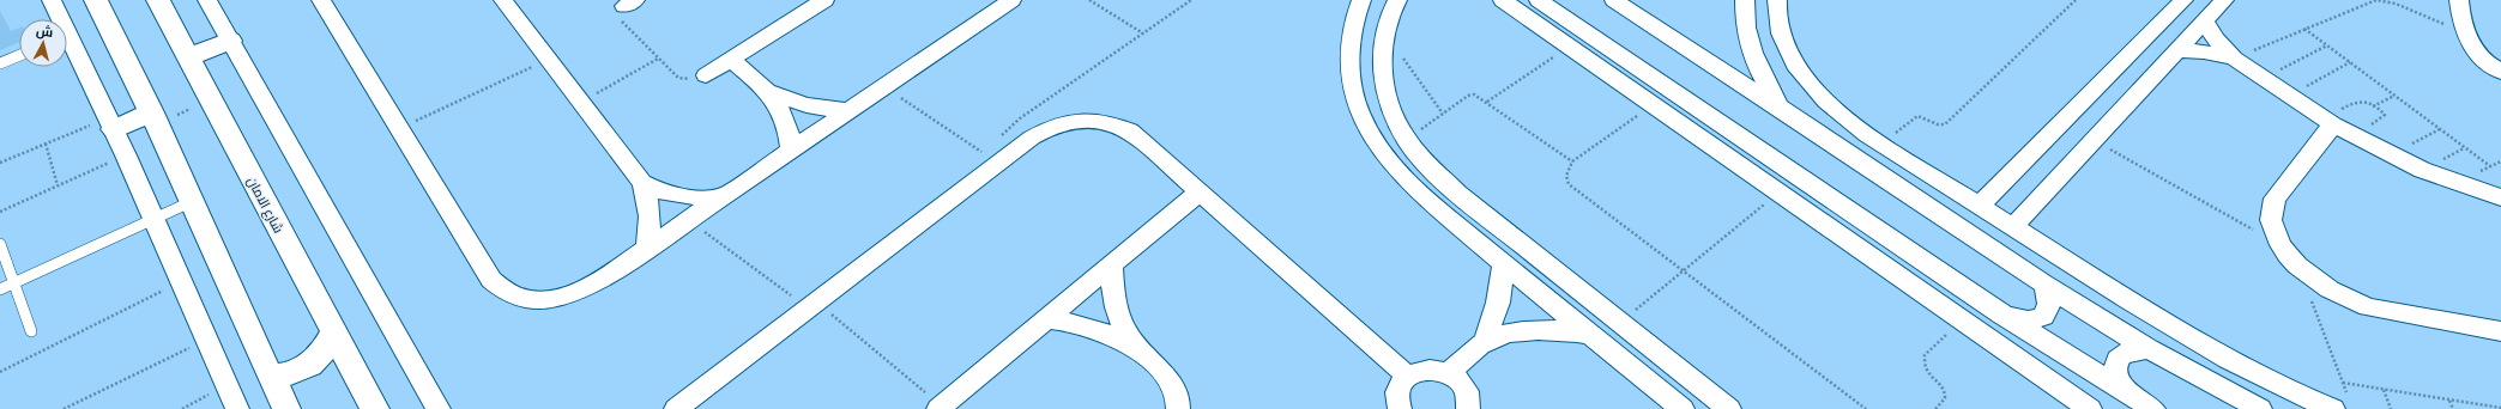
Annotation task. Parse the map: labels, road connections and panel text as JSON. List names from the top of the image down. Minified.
{"streets":{"street":["شارع الامان"]},"north":"top"}
